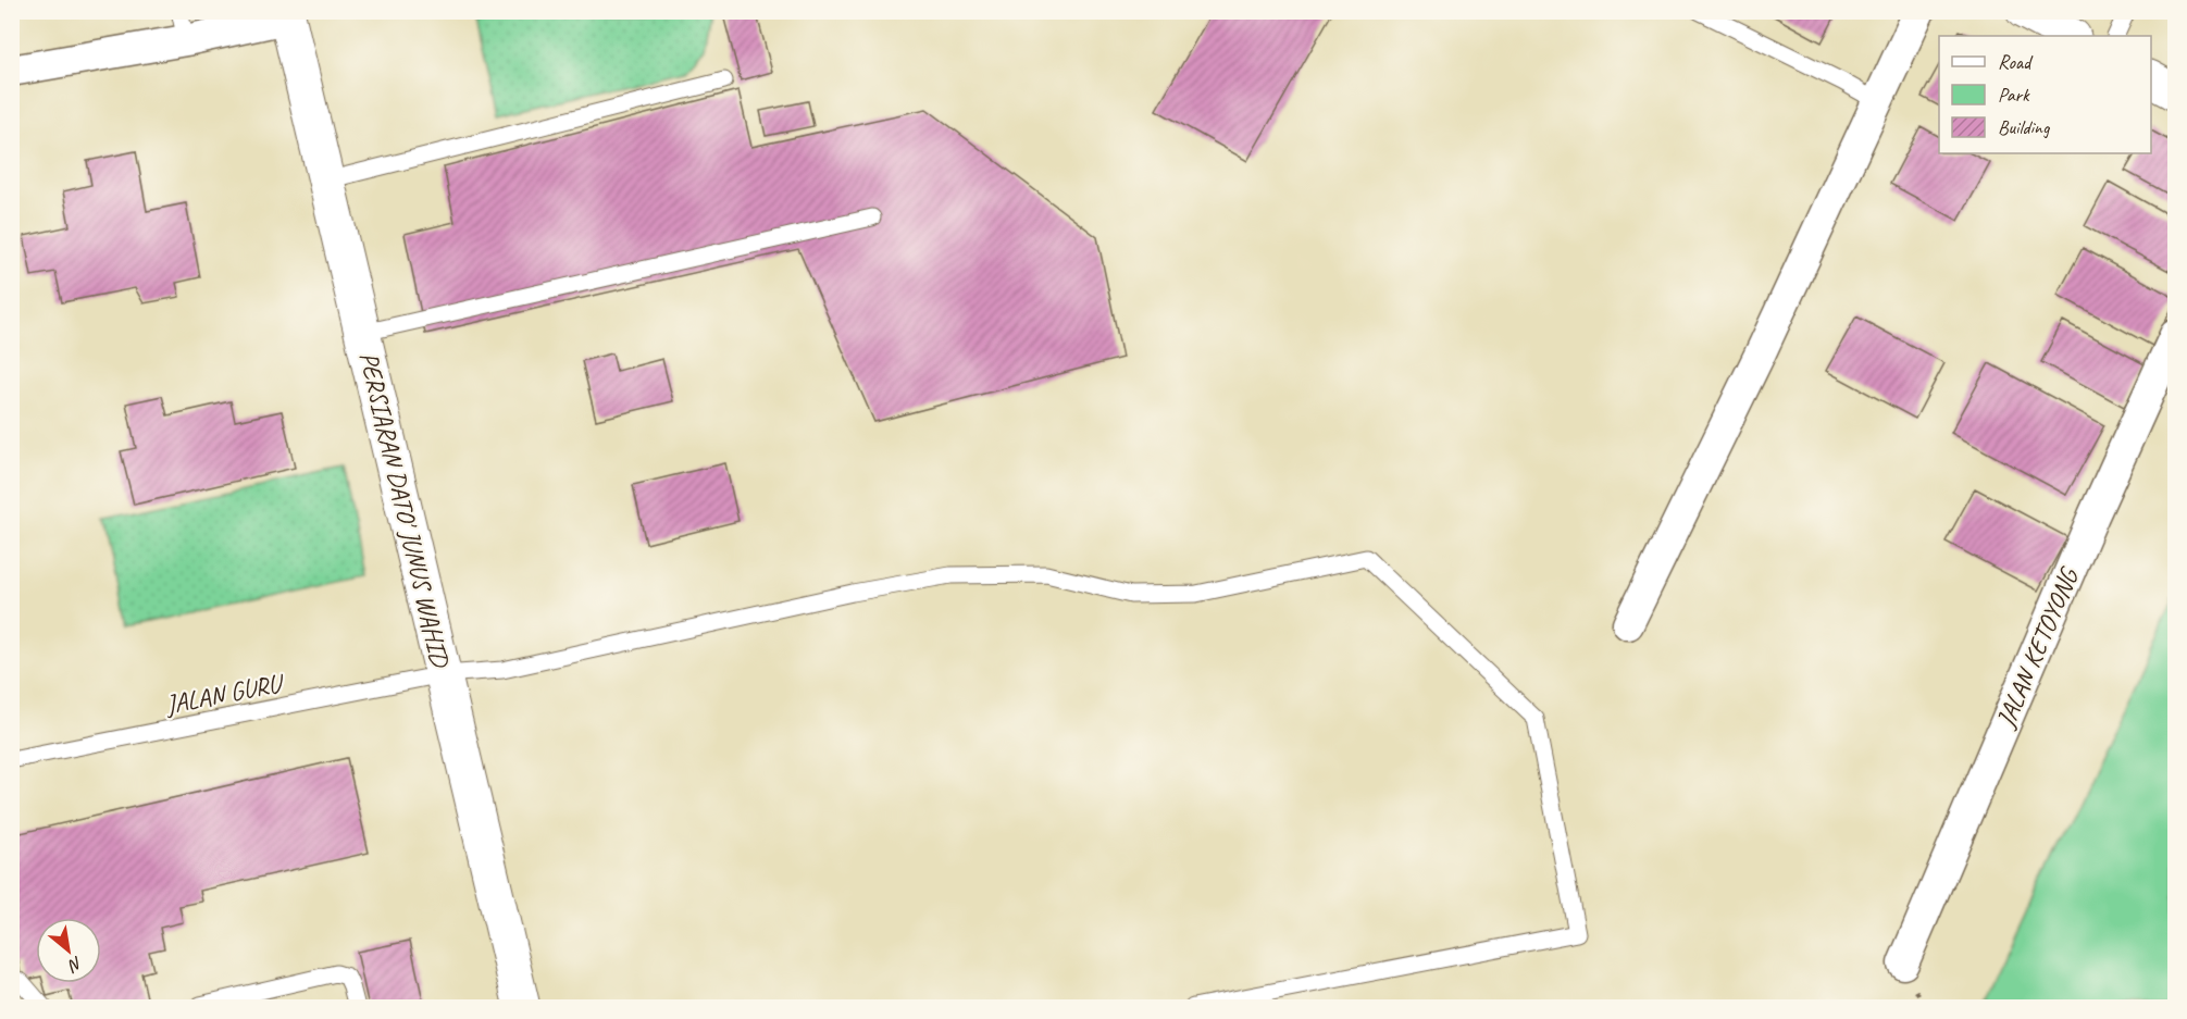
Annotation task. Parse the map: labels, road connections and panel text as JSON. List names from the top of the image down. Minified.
{"streets":{"street":["PERSIARAN DATO' JUNUS WAHID","JALAN KETOYONG"],"lane":["JALAN GURU"]},"crossings":[["PERSIARAN DATO' JUNUS WAHID","JALAN GURU"]],"legend":["Road","Park","Building"],"north":"bottom right"}
